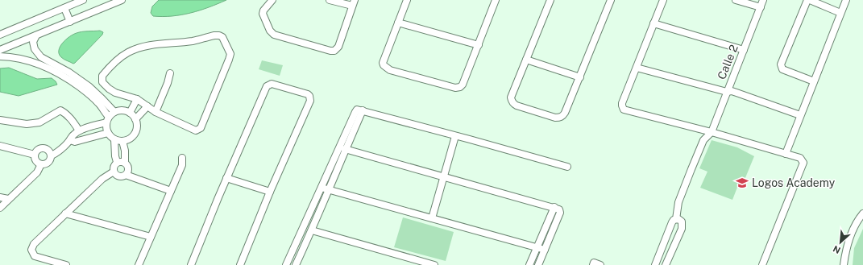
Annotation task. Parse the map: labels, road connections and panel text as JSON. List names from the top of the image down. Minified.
{"streets":{"street":["Calle 2"]},"places":{"school or university":["Logos Academy"]},"north":"bottom left"}
